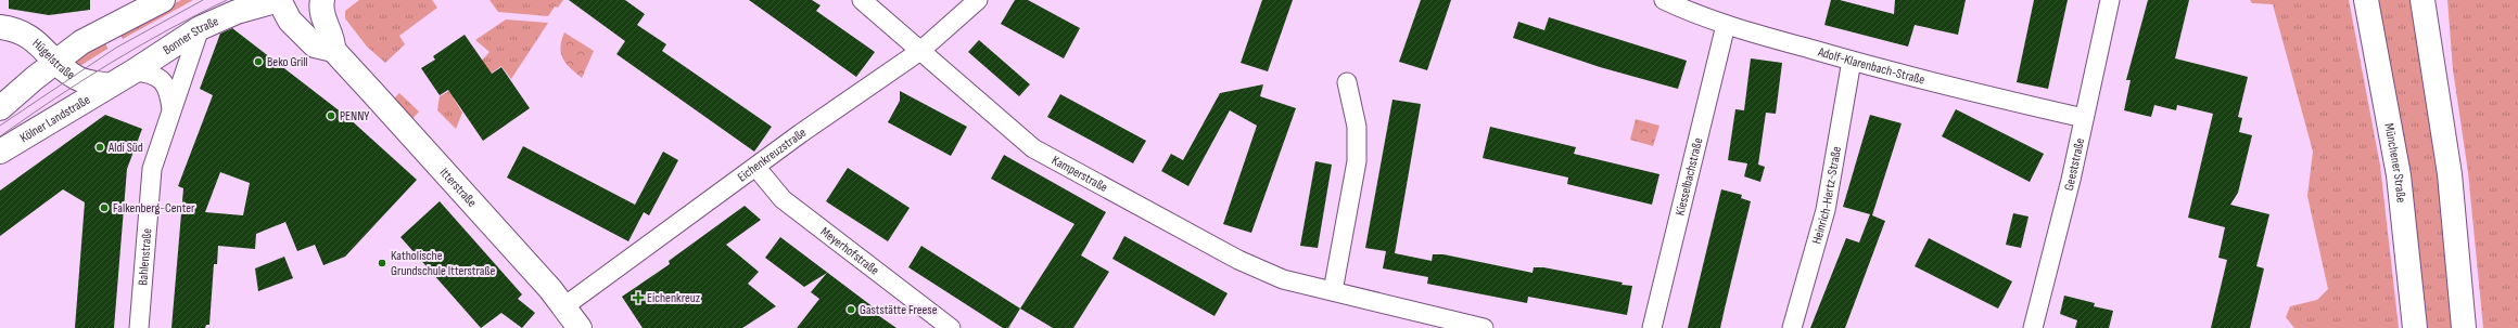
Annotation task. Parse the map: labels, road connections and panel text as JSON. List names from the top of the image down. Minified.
{"streets":{"main road":["Bonner Straße","Hügelstraße","Kölner Landstraße","Münchener Straße","Itterstraße"],"street":["Adolf-Klarenbach-Straße","Eichenkreuzstraße","Geeststraße","Kamperstraße","Kiesselbachstraße","Heinrich-Hertz-Straße","Meyerhofstraße","Bahlenstraße"]},"crossings":[["Bonner Straße","Hügelstraße"],["Bonner Straße","Kölner Landstraße"],["Bonner Straße","Bahlenstraße"],["Hügelstraße","Kölner Landstraße"],["Adolf-Klarenbach-Straße","Geeststraße"],["Adolf-Klarenbach-Straße","Kiesselbachstraße"],["Adolf-Klarenbach-Straße","Heinrich-Hertz-Straße"],["Eichenkreuzstraße","Kamperstraße"],["Eichenkreuzstraße","Itterstraße"],["Eichenkreuzstraße","Meyerhofstraße"]],"places":{"other":["Beko Grill","PENNY","Aldi Süd","Falkenberg-Center","Katholische Grundschule Itterstraße","Gaststätte Freese"],"health":["Eichenkreuz"]}}
